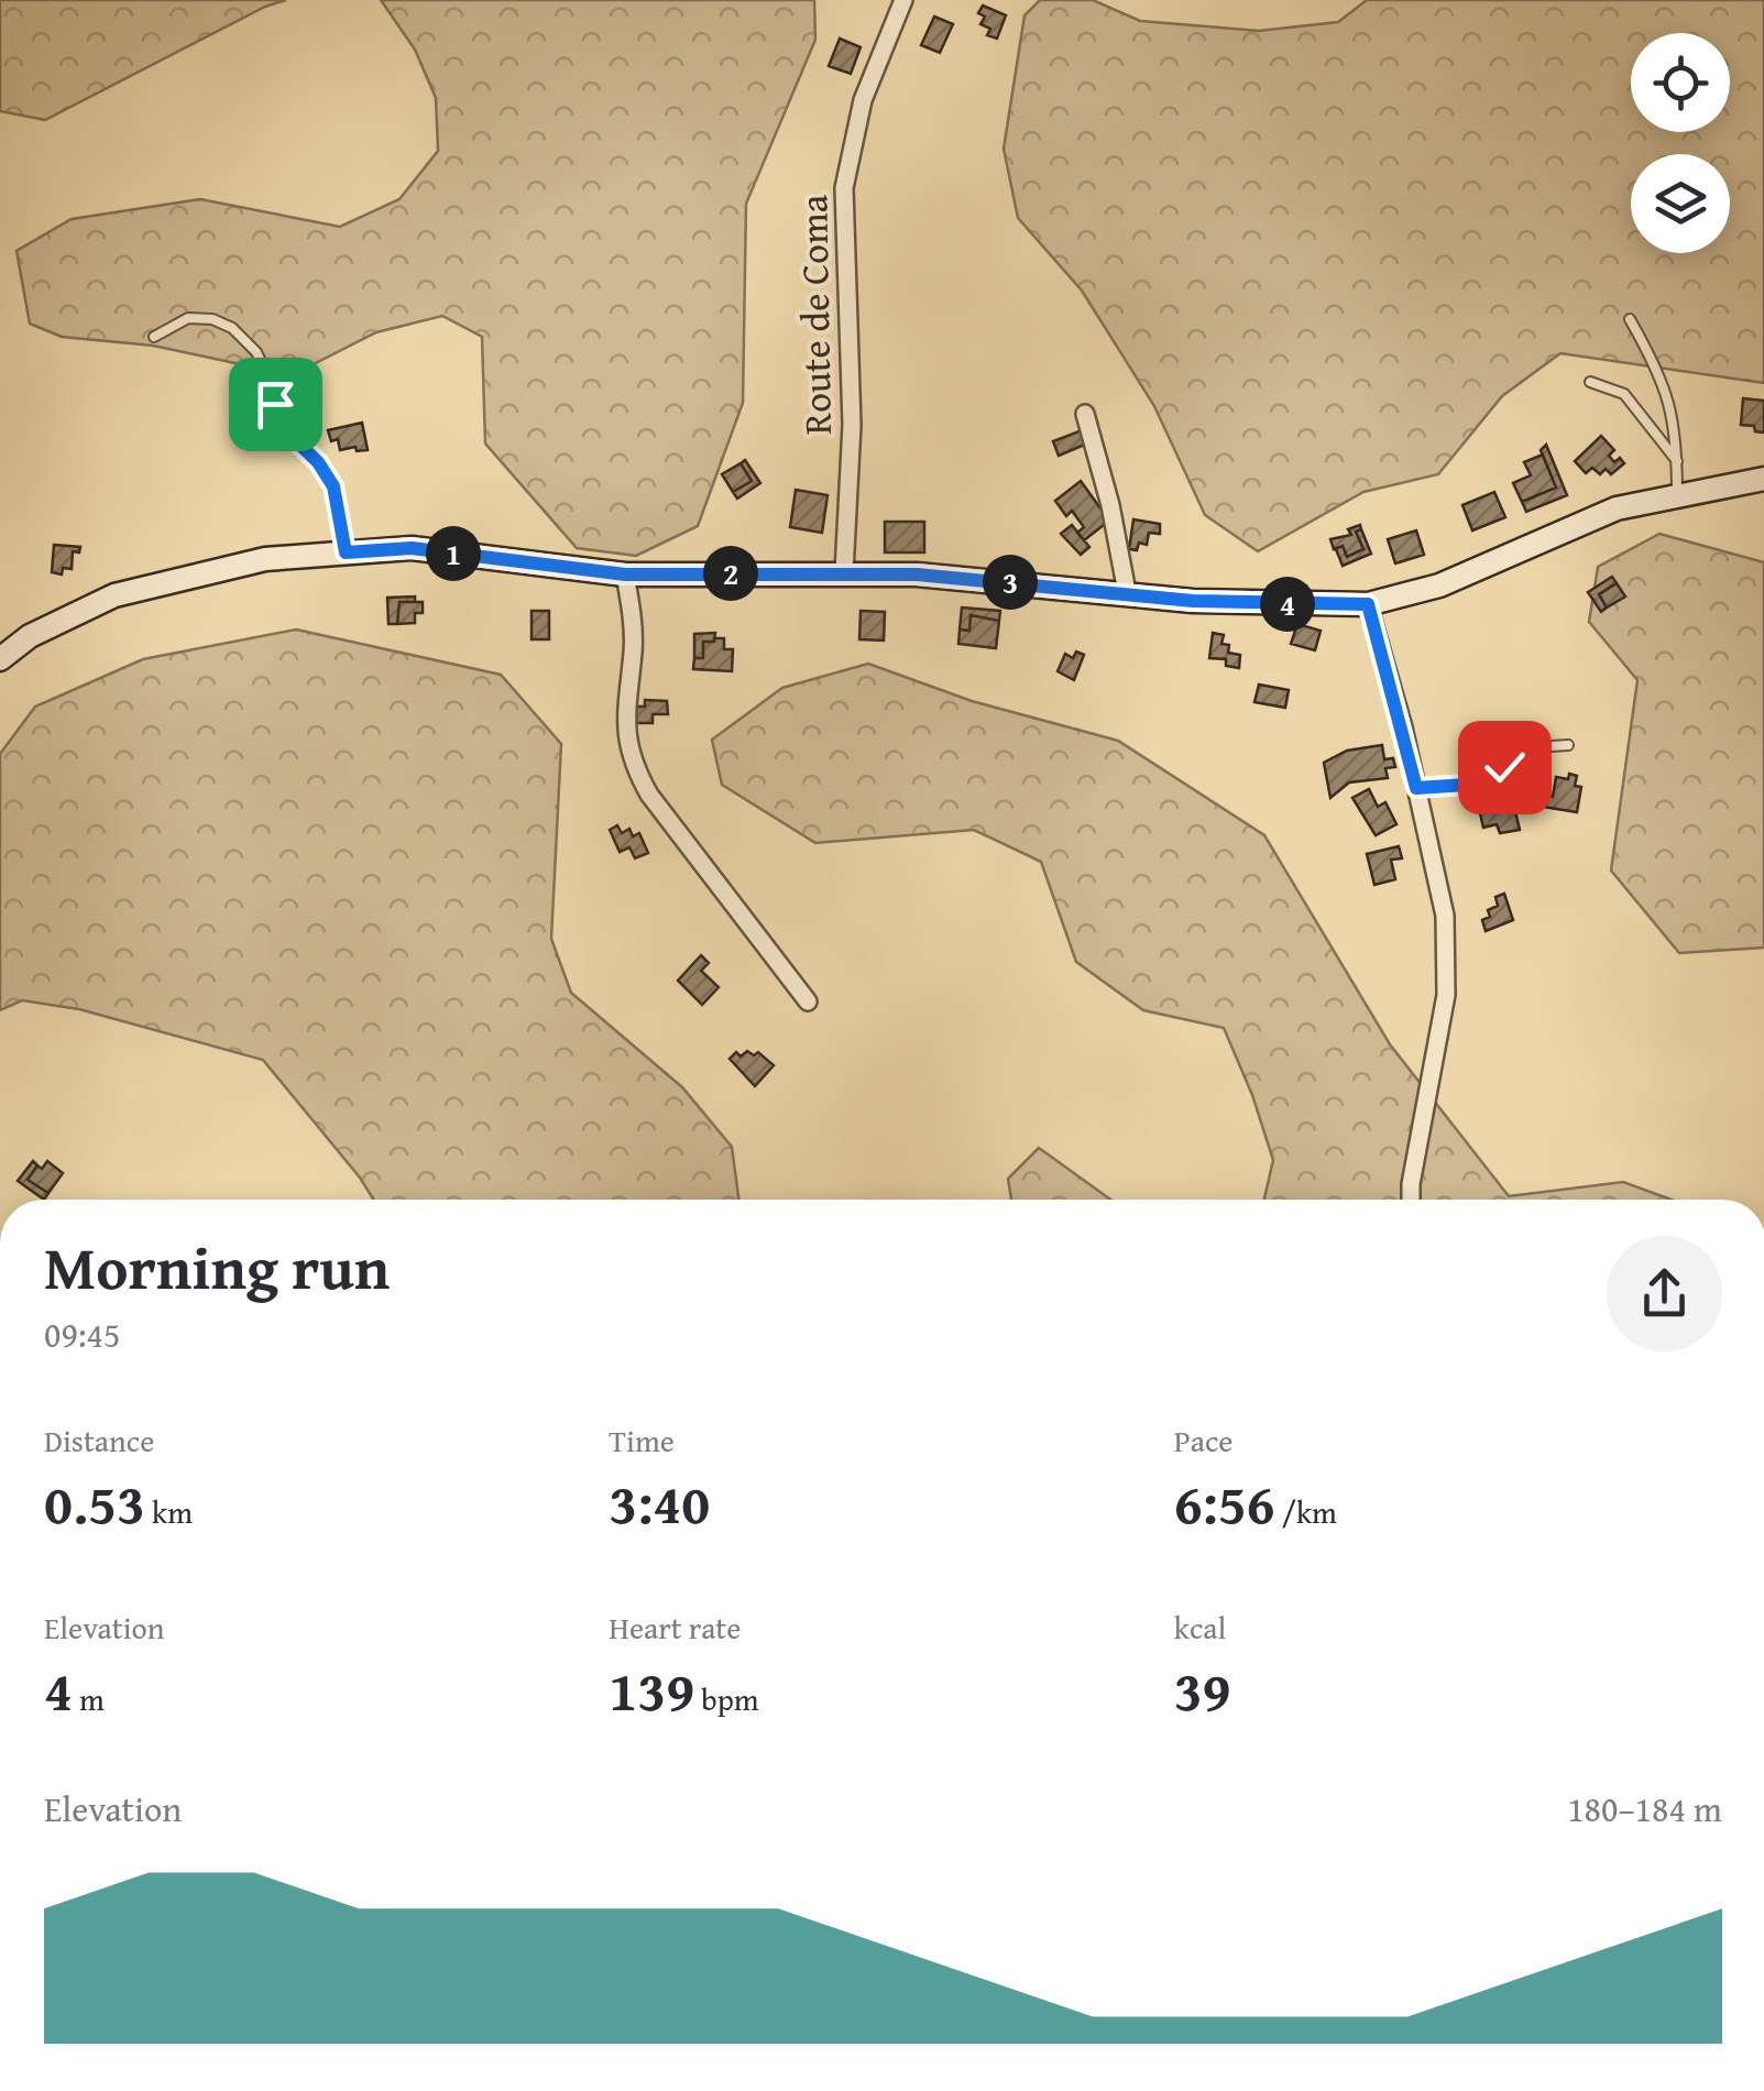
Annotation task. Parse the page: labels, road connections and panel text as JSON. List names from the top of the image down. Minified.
{"streets":{"street":["Route de Coma"]},"page":{"pins":["1","2","3","4"],"heading":["Morning run","09:45"],"stats":[["Distance","0.53 km"],["Time","3:40"],["Pace","6:56 /km"],["Elevation","4 m"],["Heart rate","139 bpm"],["kcal","39"]],"chart":["Elevation","180–184 m"]}}
